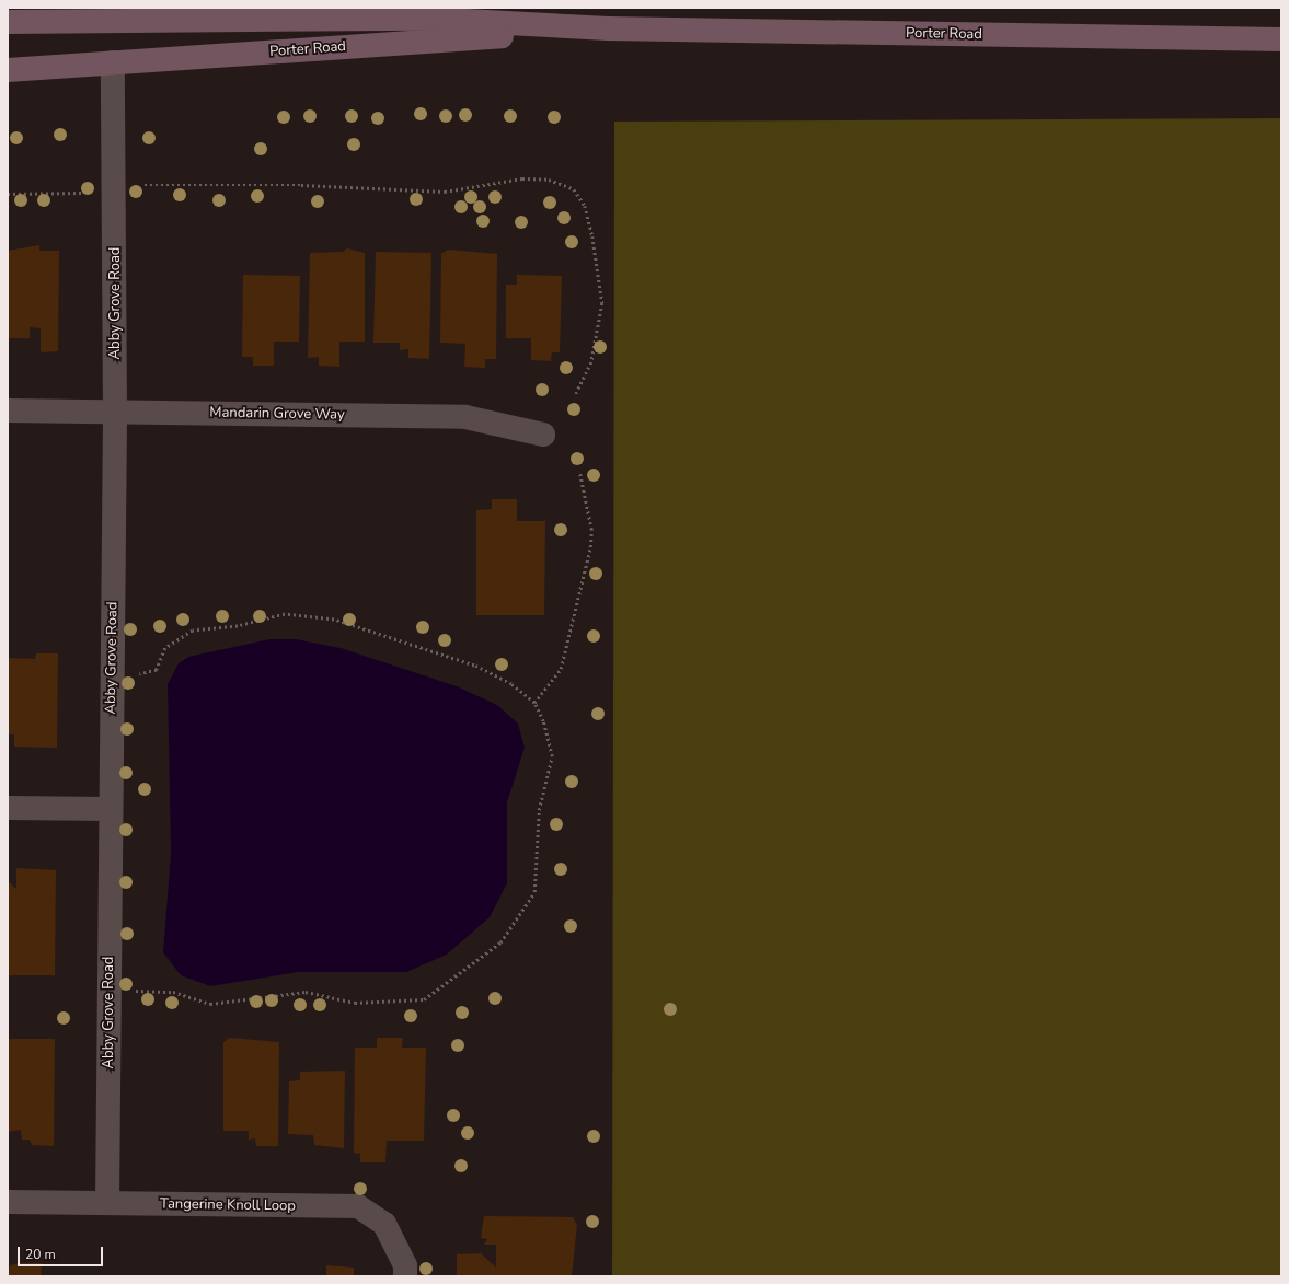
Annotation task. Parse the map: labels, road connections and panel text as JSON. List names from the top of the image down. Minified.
{"streets":{"main road":["Porter Road"],"street":["Abby Grove Road","Mandarin Grove Way","Tangerine Knoll Loop"]},"crossings":[["Porter Road","Abby Grove Road"],["Abby Grove Road","Mandarin Grove Way"],["Abby Grove Road","Tangerine Knoll Loop"]],"scale_bar":"20 m"}
